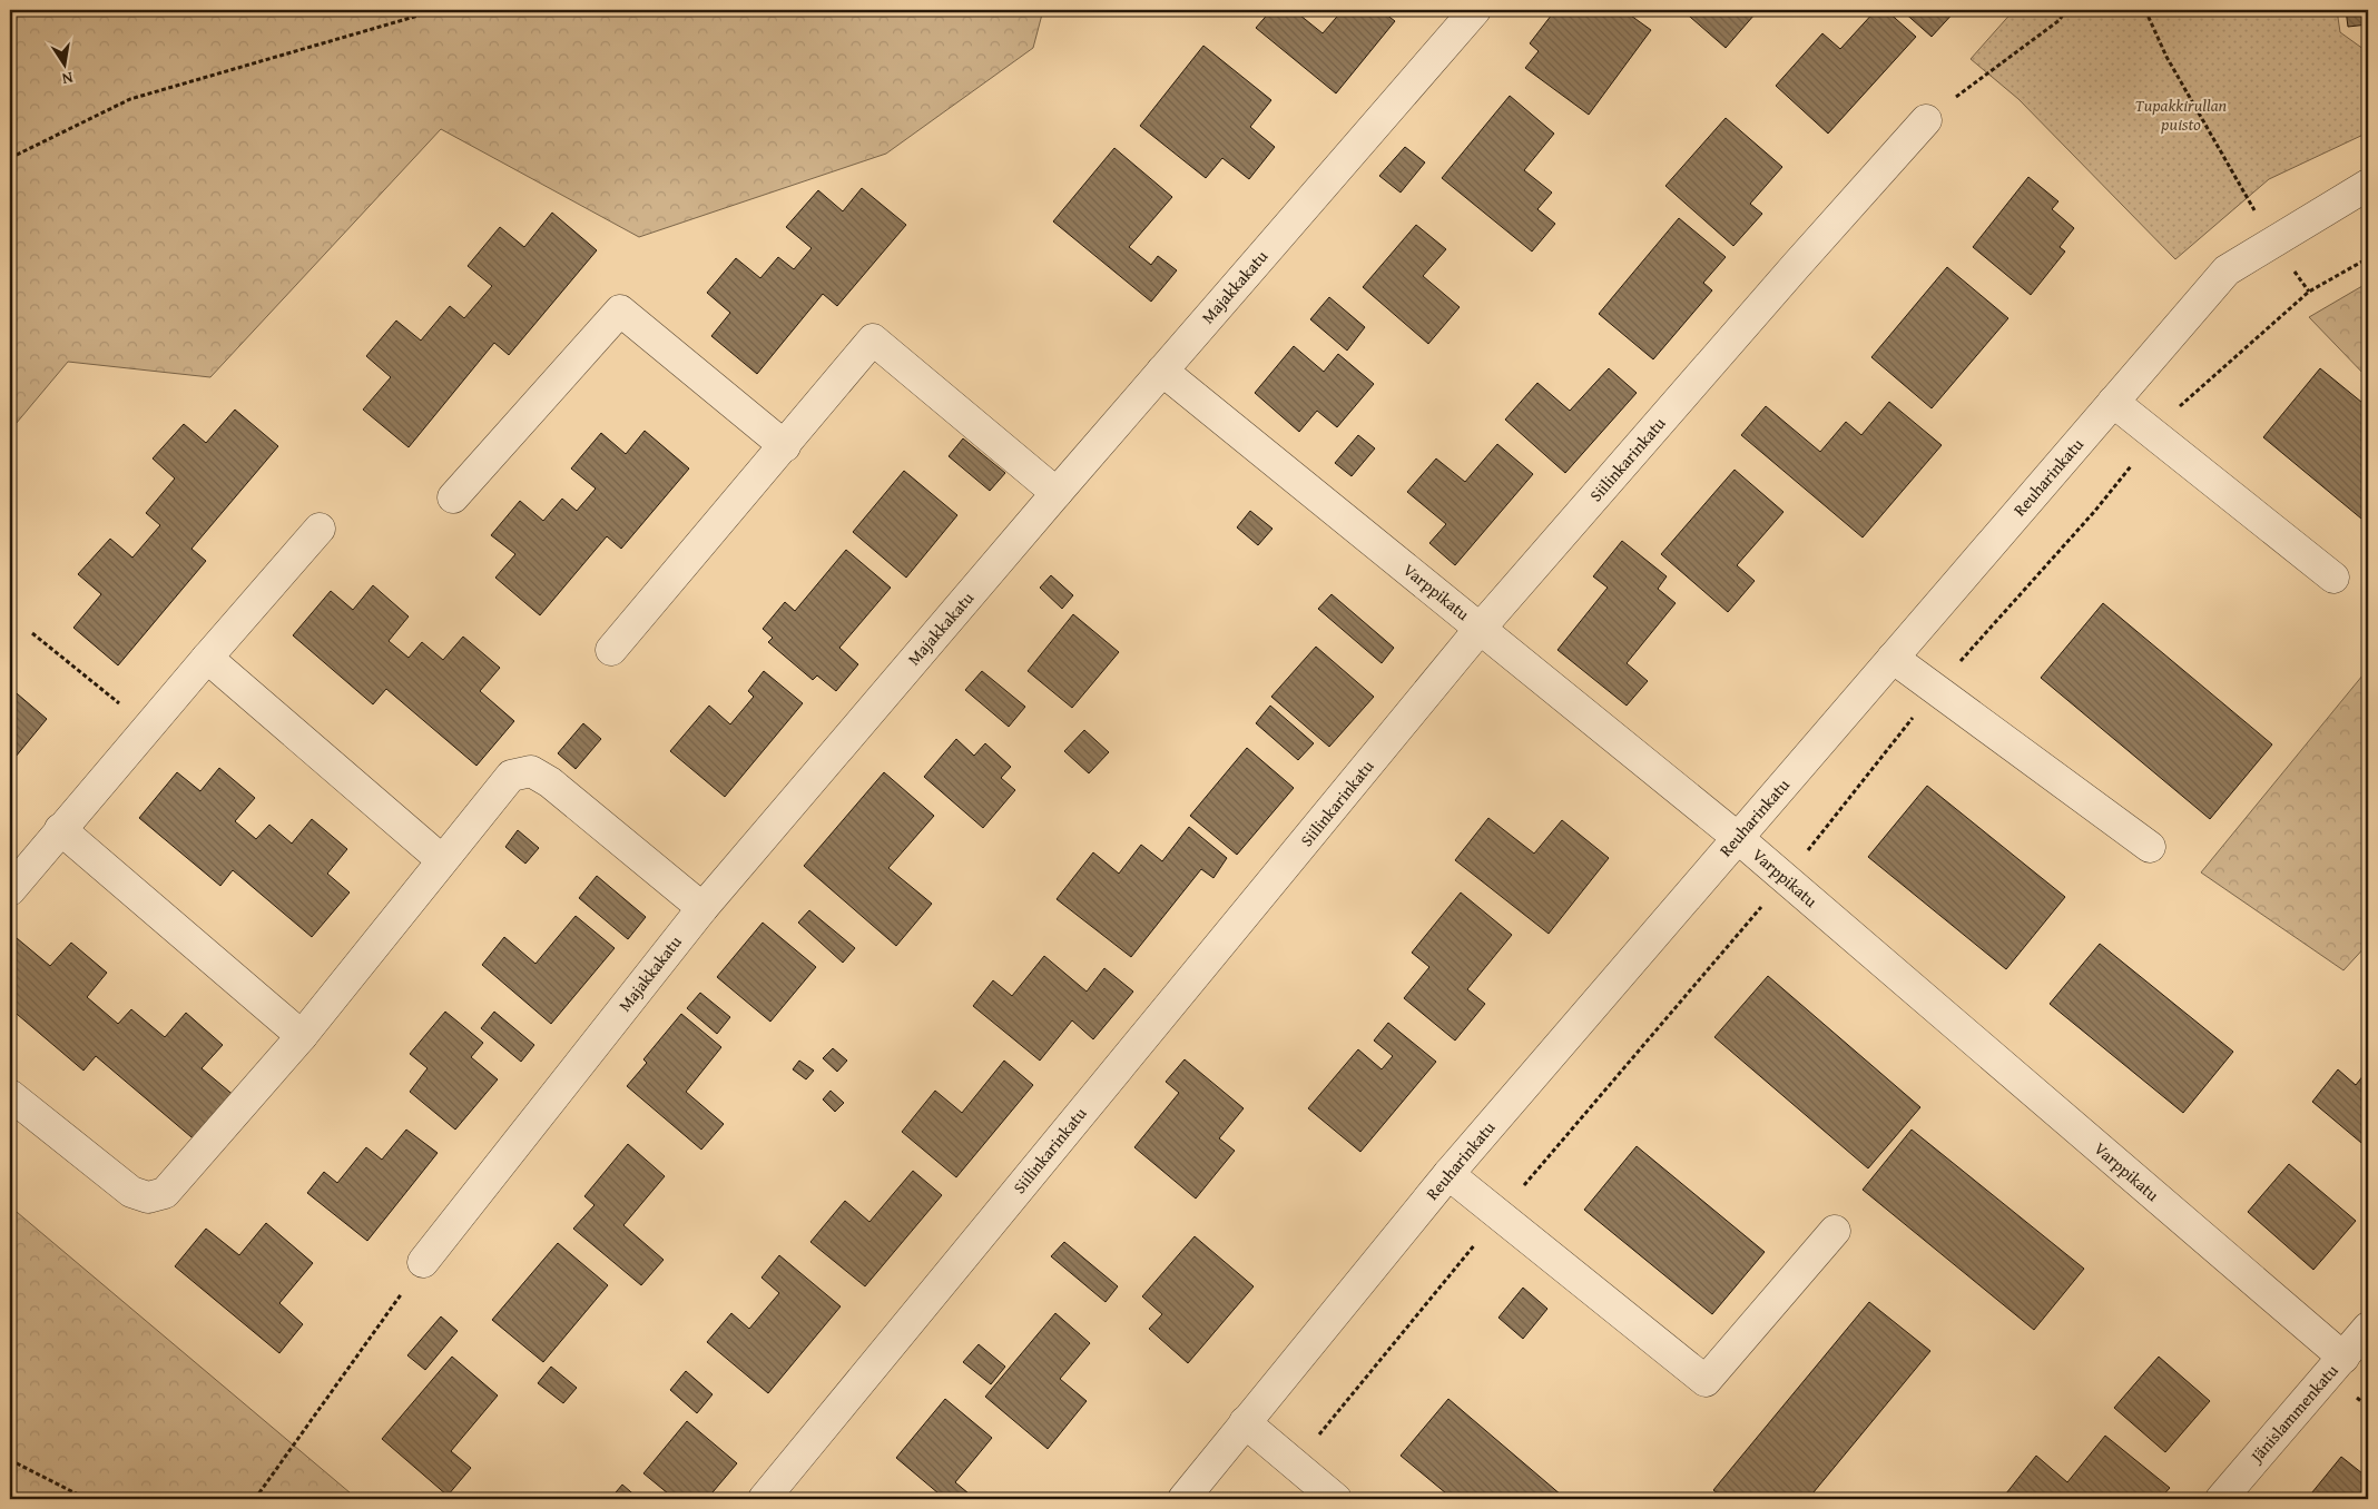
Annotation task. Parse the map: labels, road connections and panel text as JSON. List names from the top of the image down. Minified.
{"streets":{"street":["Majakkakatu","Siilinkarinkatu","Reuharinkatu","Varppikatu","Jänislammenkatu"]},"crossings":[["Majakkakatu","Varppikatu"],["Siilinkarinkatu","Varppikatu"],["Reuharinkatu","Varppikatu"],["Varppikatu","Jänislammenkatu"]],"parks":["Tupakkirullan puisto"],"north":"bottom"}
